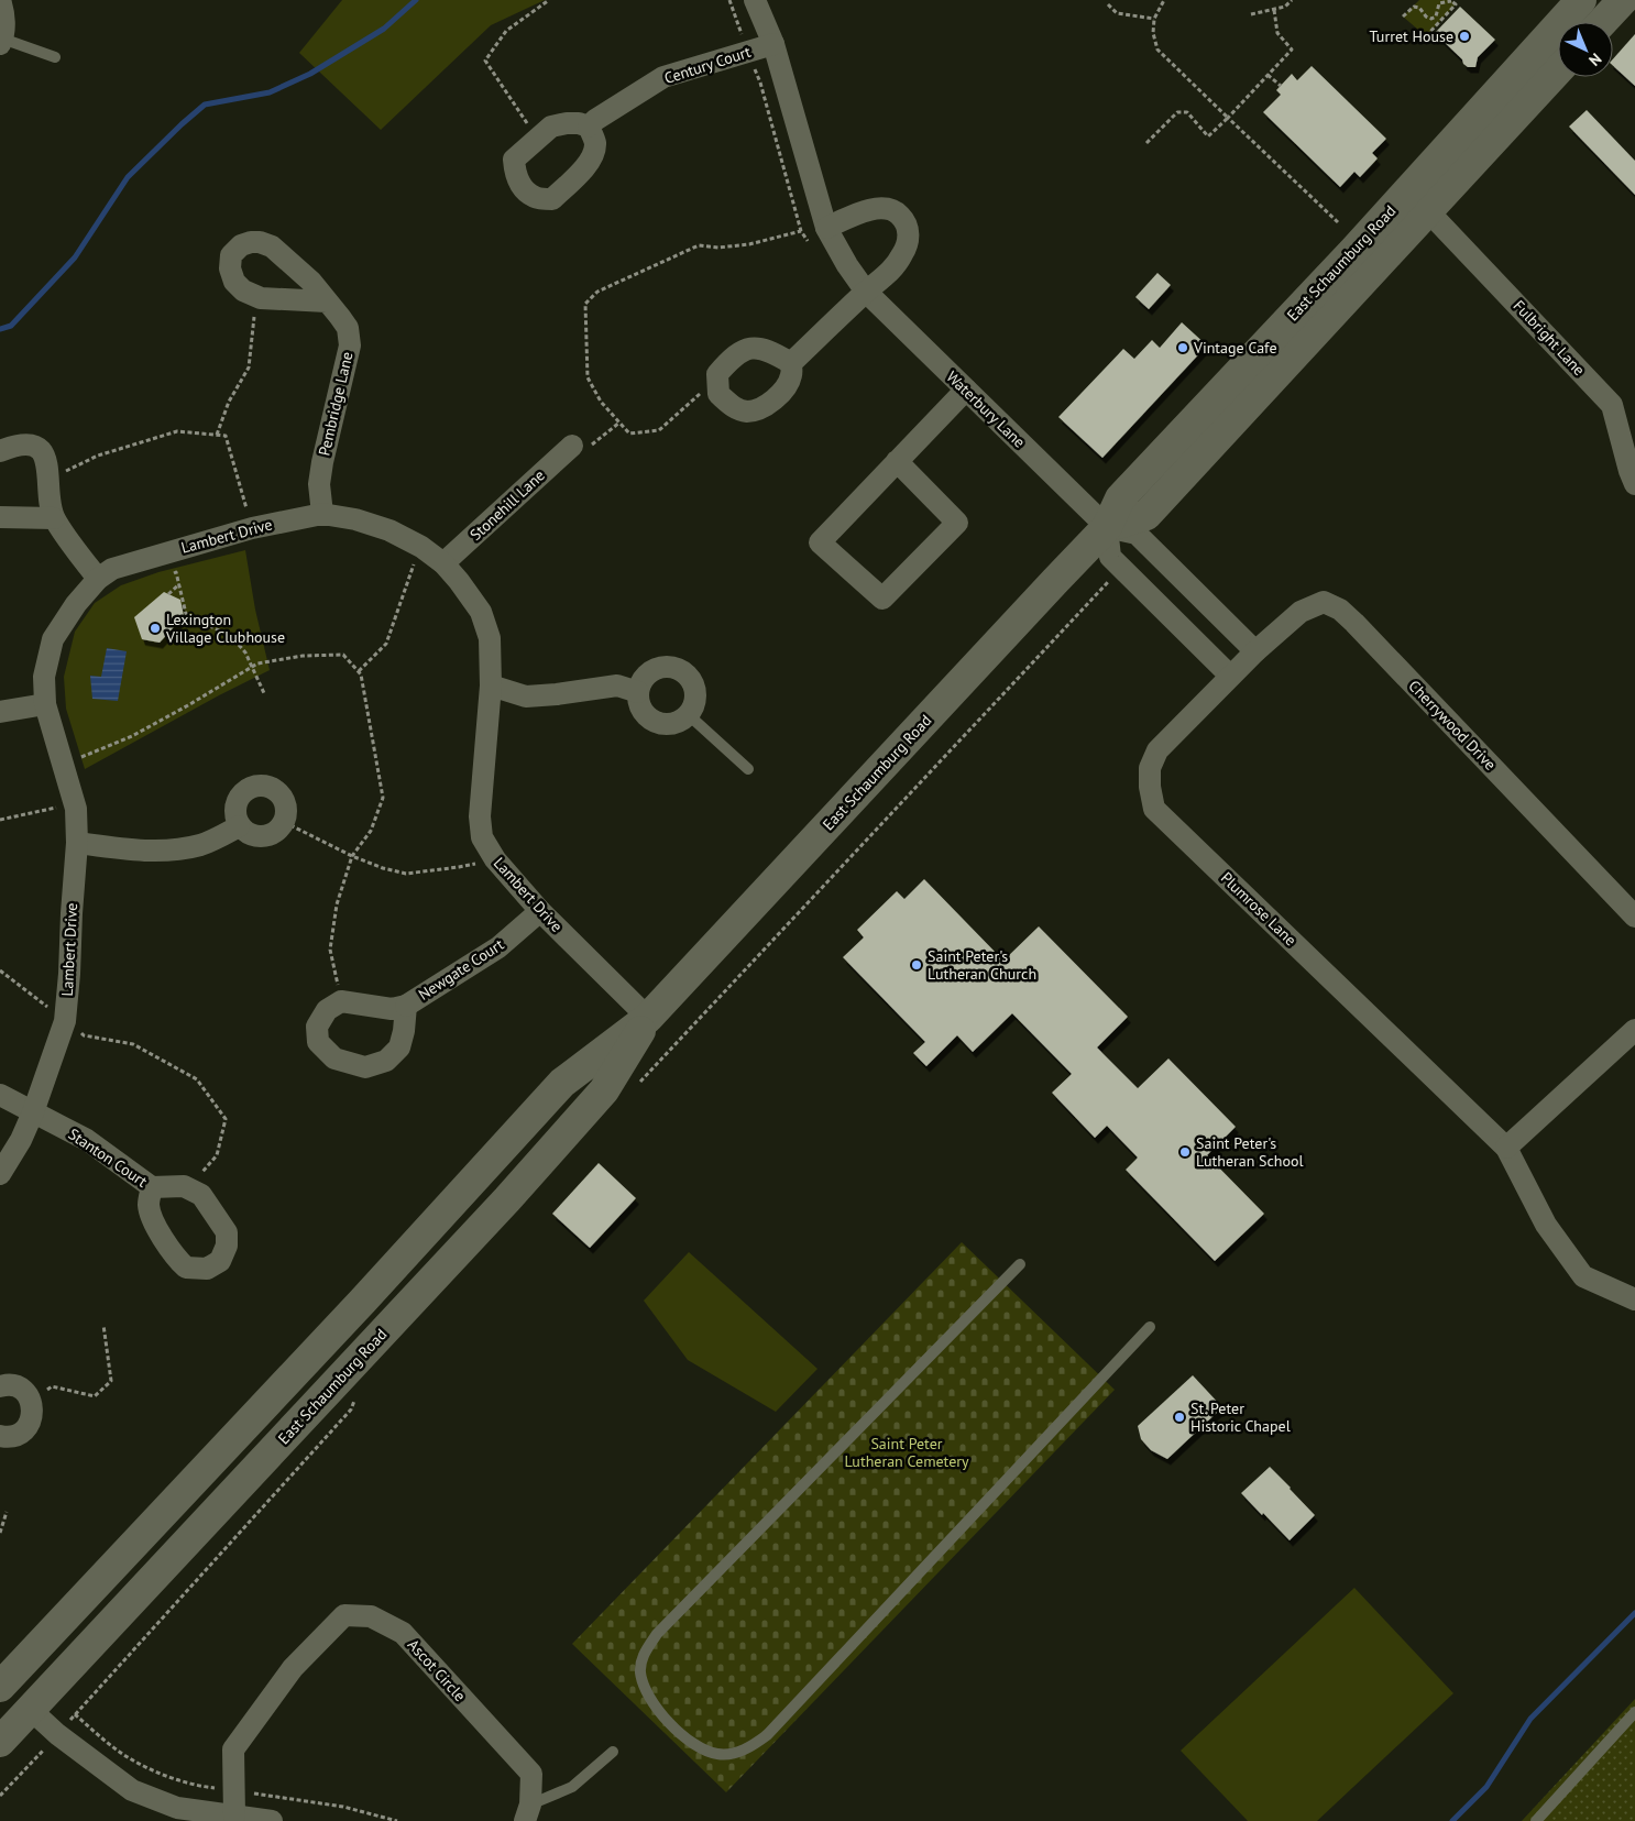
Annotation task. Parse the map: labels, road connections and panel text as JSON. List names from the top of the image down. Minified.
{"streets":{"main road":["East Schaumburg Road"],"street":["Century Court","Fulbright Lane","Pembridge Lane","Waterbury Lane","Stonehill Lane","Lambert Drive","Cherrywood Drive","Plumrose Lane","Newgate Court","Stanton Court","Ascot Circle"]},"crossings":[["Century Court","Waterbury Lane"],["East Schaumburg Road","Fulbright Lane"],["East Schaumburg Road","Waterbury Lane"],["East Schaumburg Road","Lambert Drive"],["Pembridge Lane","Lambert Drive"],["Stonehill Lane","Lambert Drive"],["Lambert Drive","Newgate Court"],["Lambert Drive","Stanton Court"],["Cherrywood Drive","Plumrose Lane"]],"parks":["Saint Peter Lutheran Cemetery"],"places":["Turret House","Vintage Cafe","Lexington Village Clubhouse","Saint Peter's Lutheran Church","Saint Peter's Lutheran School","St. Peter Historic Chapel"],"north":"bottom right"}
